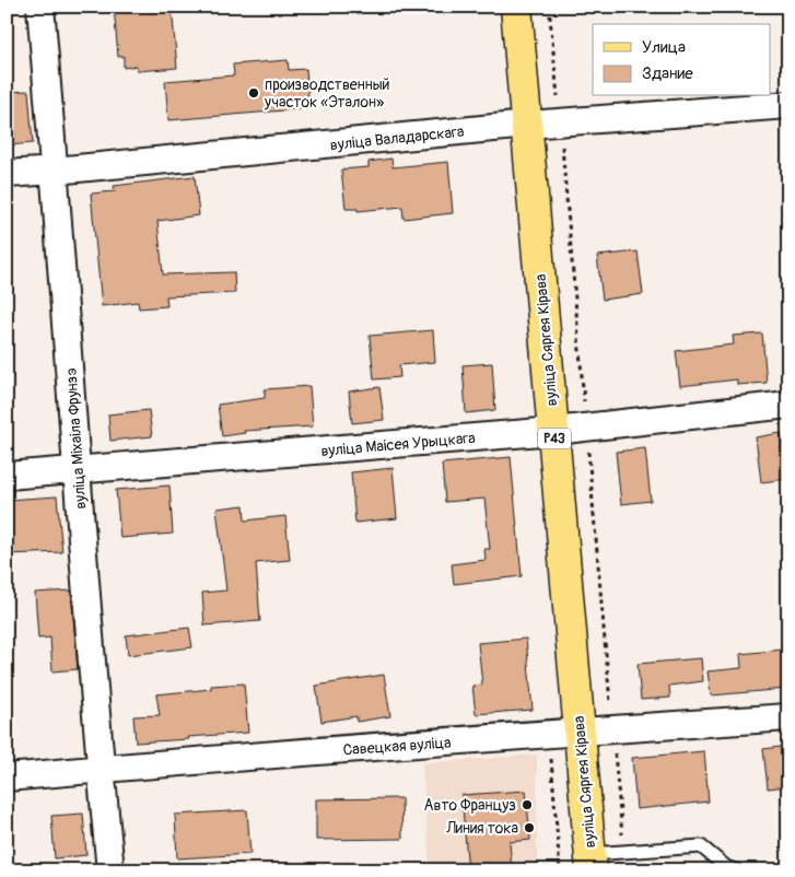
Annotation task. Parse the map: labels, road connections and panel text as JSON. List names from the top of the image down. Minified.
{"streets":{"main road":["вуліца Сяргея Кірава","Р43"],"street":["вуліца Валадарскага","вуліца Міхаіла Фрунзэ","вуліца Маісея Урыцкага","Савецкая вуліца"]},"crossings":[["вуліца Валадарскага","вуліца Сяргея Кірава"],["вуліца Валадарскага","вуліца Міхаіла Фрунзэ"],["вуліца Сяргея Кірава","вуліца Маісея Урыцкага"],["вуліца Сяргея Кірава","Савецкая вуліца"],["вуліца Міхаіла Фрунзэ","вуліца Маісея Урыцкага"],["вуліца Міхаіла Фрунзэ","Савецкая вуліца"]],"places":["производственный участок «Эталон»","Авто Француз","Линия тока"],"legend":["Улица","Здание"]}
